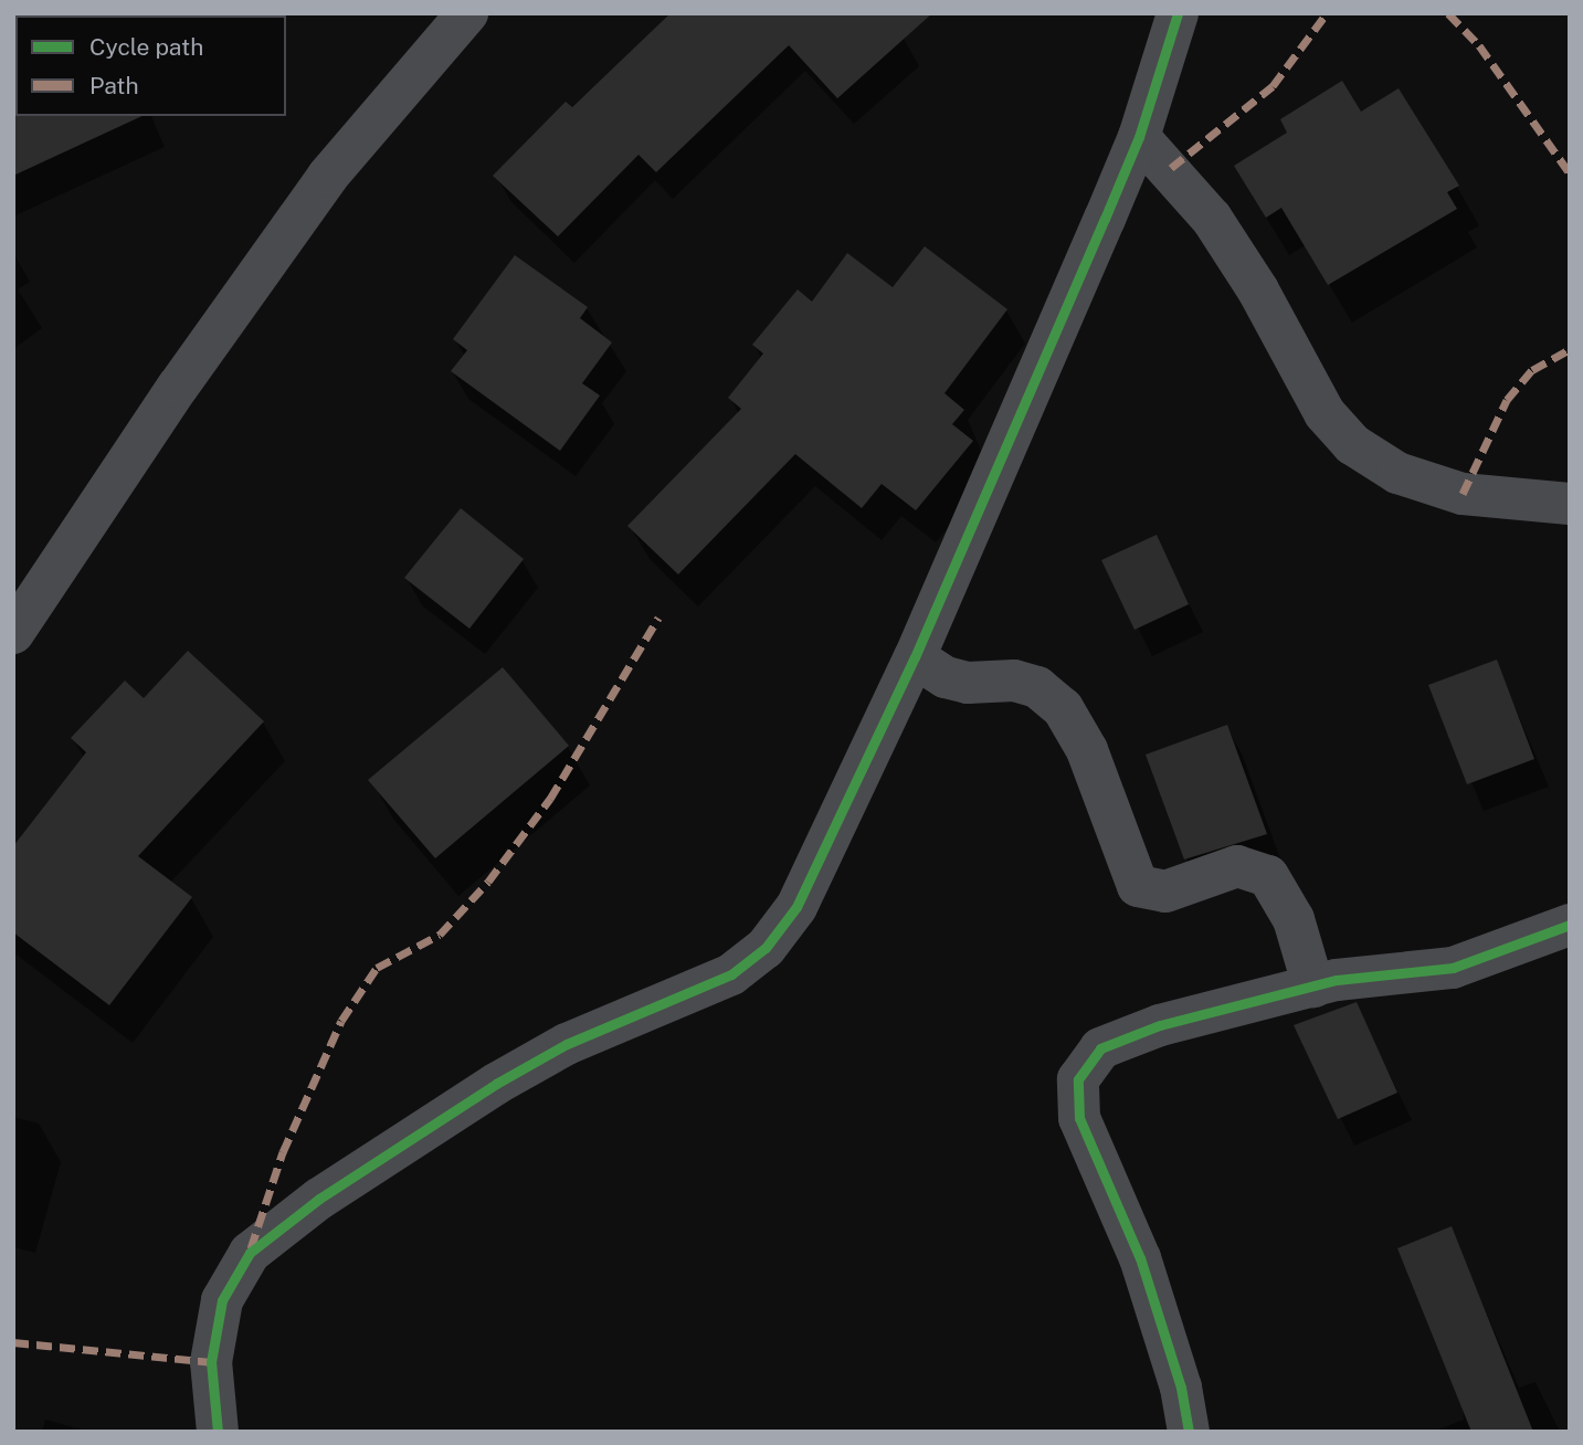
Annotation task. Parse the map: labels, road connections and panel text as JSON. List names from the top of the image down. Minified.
{"legend":["Cycle path","Path"]}
